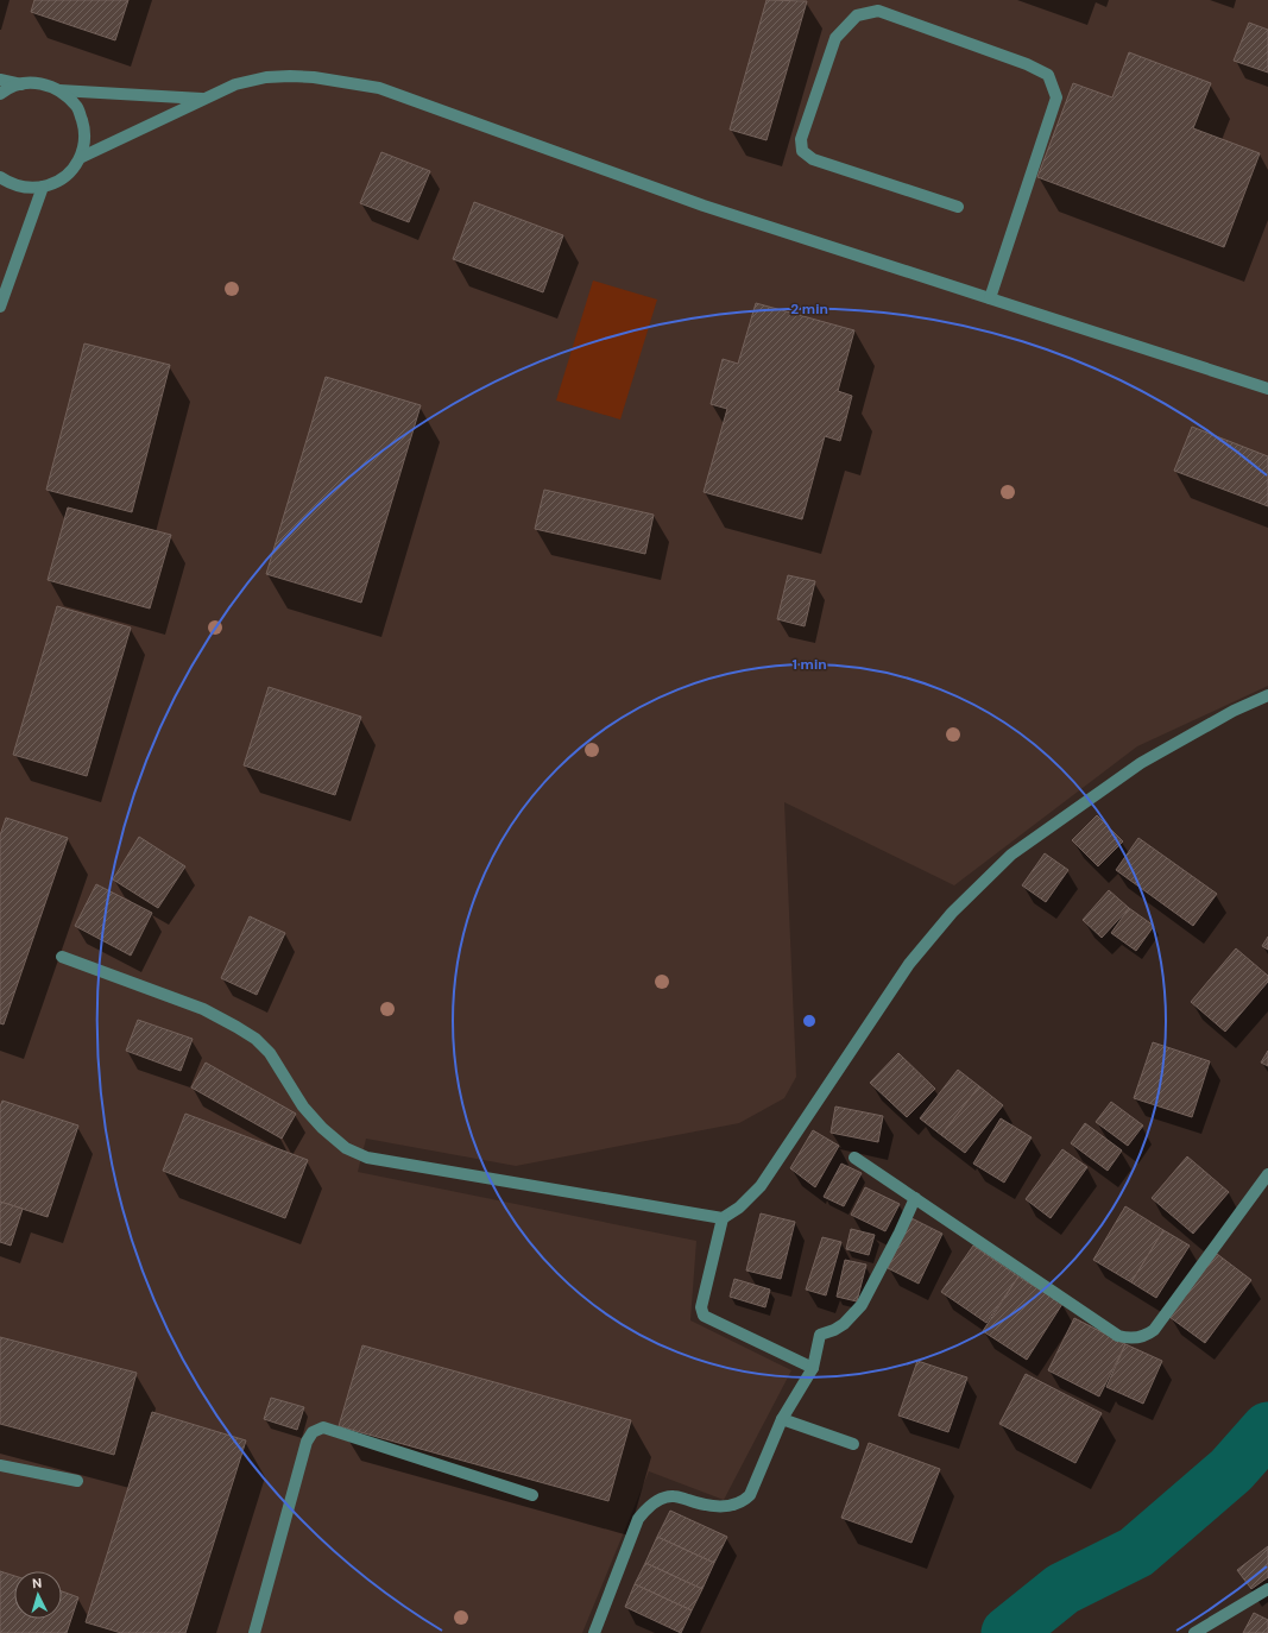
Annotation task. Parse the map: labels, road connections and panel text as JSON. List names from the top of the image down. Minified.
{"north":"top","rings":["2 min","1 min"]}
